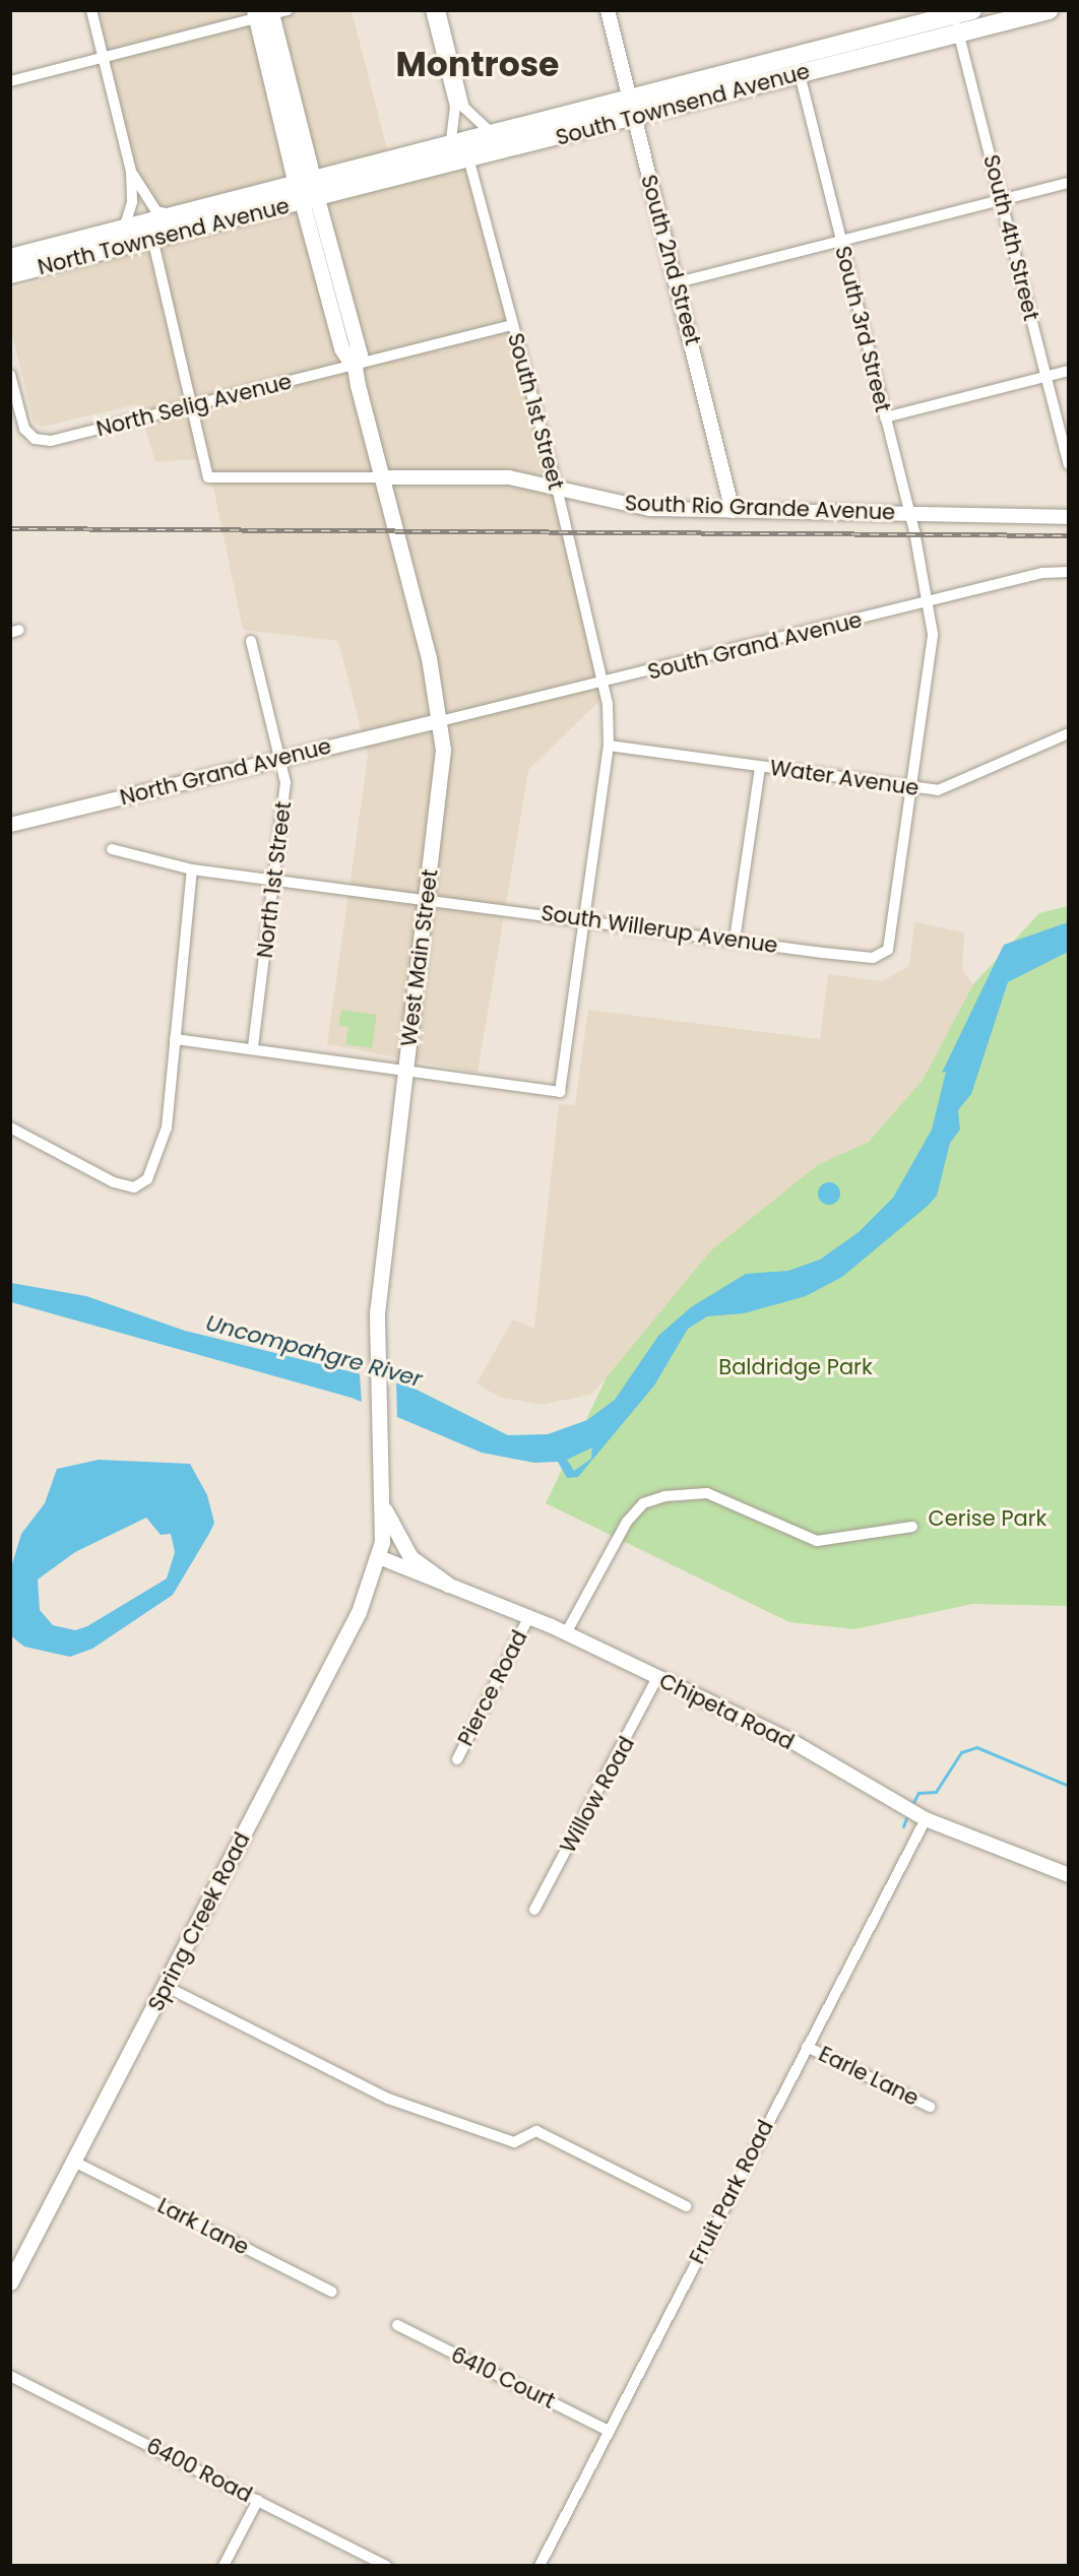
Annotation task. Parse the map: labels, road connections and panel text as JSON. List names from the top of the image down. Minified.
{"streets":{"main road":["South Townsend Avenue","North Townsend Avenue","West Main Street","Spring Creek Road"],"street":["South 4th Street","South 2nd Street","South 3rd Street","North Selig Avenue","South 1st Street","South Rio Grande Avenue","South Grand Avenue","North Grand Avenue","Water Avenue","North 1st Street","South Willerup Avenue","Pierce Road","Chipeta Road","Willow Road","Earle Lane","Fruit Park Road","Lark Lane","6410 Court","6400 Road"]},"crossings":[["South Townsend Avenue","North Townsend Avenue"],["South Townsend Avenue","South 4th Street"],["South Townsend Avenue","South 2nd Street"],["South Townsend Avenue","South 3rd Street"],["South Townsend Avenue","South 1st Street"],["South Townsend Avenue","West Main Street"],["North Townsend Avenue","West Main Street"],["South 2nd Street","South Rio Grande Avenue"],["South 3rd Street","South Rio Grande Avenue"],["South 3rd Street","South Grand Avenue"],["South 3rd Street","Water Avenue"],["South 3rd Street","South Willerup Avenue"],["North Selig Avenue","South 1st Street"],["North Selig Avenue","West Main Street"],["South 1st Street","South Rio Grande Avenue"],["South 1st Street","South Grand Avenue"],["South 1st Street","Water Avenue"],["South 1st Street","South Willerup Avenue"],["South 1st Street","West Main Street"],["South Rio Grande Avenue","West Main Street"],["South Grand Avenue","North Grand Avenue"],["South Grand Avenue","West Main Street"],["North Grand Avenue","North 1st Street"],["North Grand Avenue","West Main Street"],["North 1st Street","South Willerup Avenue"],["South Willerup Avenue","West Main Street"],["West Main Street","Chipeta Road"],["West Main Street","Spring Creek Road"],["Pierce Road","Chipeta Road"],["Chipeta Road","Willow Road"],["Chipeta Road","Spring Creek Road"],["Chipeta Road","Fruit Park Road"],["Spring Creek Road","Lark Lane"],["Earle Lane","Fruit Park Road"],["Fruit Park Road","6410 Court"]],"districts":["Montrose"],"water":["Uncompahgre River"],"parks":["Baldridge Park","Cerise Park"]}
